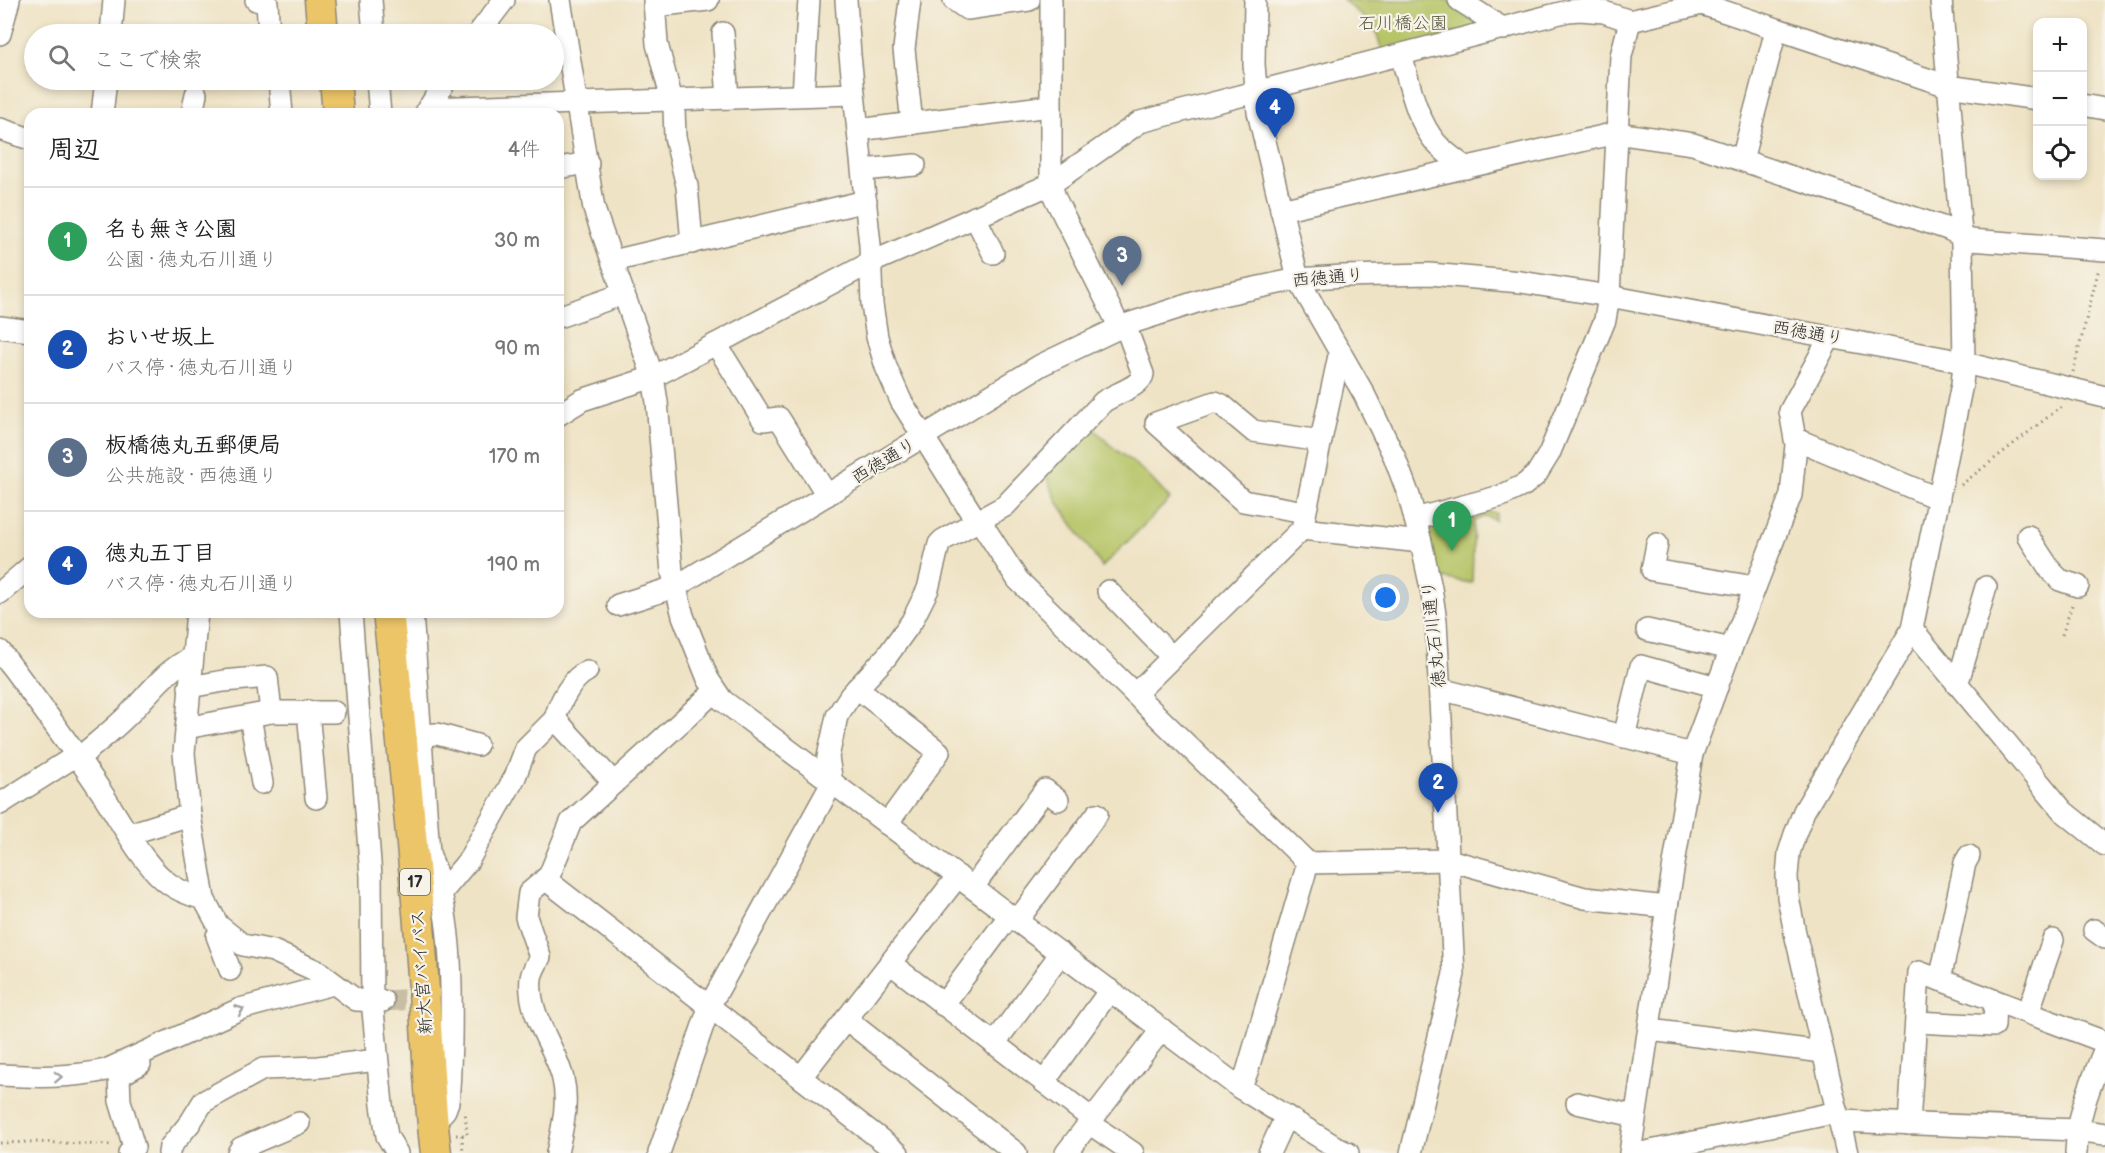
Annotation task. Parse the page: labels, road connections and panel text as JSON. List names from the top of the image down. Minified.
{"streets":{"highway":["17","新大宮バイパス"],"street":["西徳通り","徳丸石川通り"]},"crossings":[["西徳通り","徳丸石川通り"]],"parks":["石川橋公園"],"page":{"map_buttons":["+","−"],"search":"ここで検索","pins":["4","3","1","2"],"heading":["周辺","4件"],"list":[{"mark":"1","name":"名も無き公園","note":"公園 · 徳丸石川通り","value":"30 m"},{"mark":"2","name":"おいせ坂上","note":"バス停 · 徳丸石川通り","value":"90 m"},{"mark":"3","name":"板橋徳丸五郵便局","note":"公共施設 · 西徳通り","value":"170 m"},{"mark":"4","name":"徳丸五丁目","note":"バス停 · 徳丸石川通り","value":"190 m"}]}}
